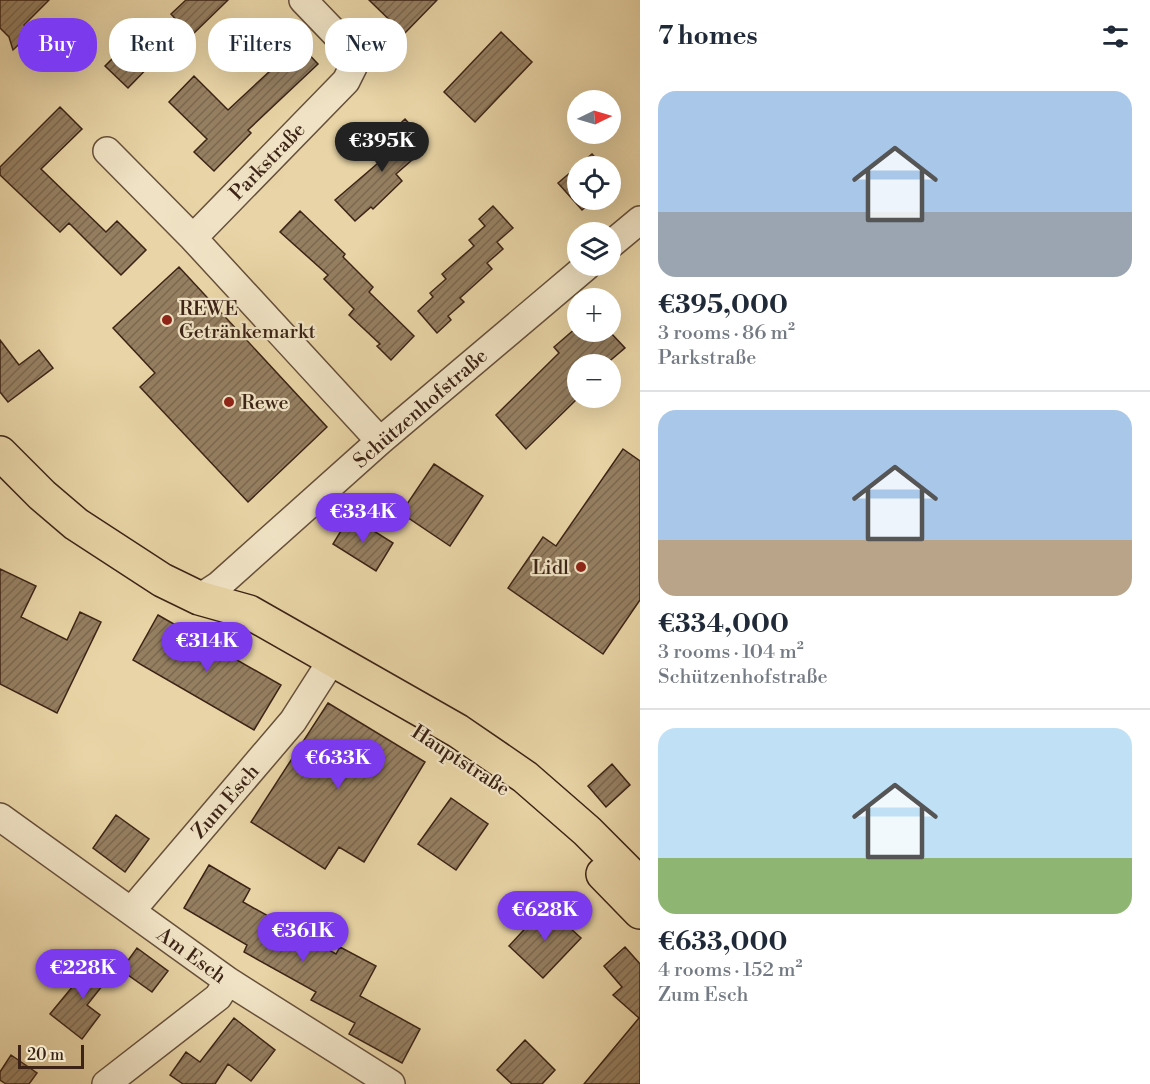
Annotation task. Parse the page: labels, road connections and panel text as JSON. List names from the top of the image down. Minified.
{"streets":{"main road":["Hauptstraße"],"street":["Parkstraße","Schützenhofstraße","Zum Esch","Am Esch"]},"crossings":[["Schützenhofstraße","Hauptstraße"],["Hauptstraße","Zum Esch"],["Zum Esch","Am Esch"]],"places":["REWE Getränkemarkt","Rewe","Lidl"],"scale_bar":"20 m","north":"right","page":{"heading":"7 homes","chip":["Buy","Rent","Filters","New"],"list":[{"name":"€395,000","note":"3 rooms · 86 m² · Parkstraße"},{"name":"€334,000","note":"3 rooms · 104 m² · Schützenhofstraße"},{"name":"€633,000","note":"4 rooms · 152 m² · Zum Esch"}],"map_buttons":["+","−"],"price":["€395K","€334K","€314K","€633K","€628K","€361K","€228K"],"scale":"20 m"}}
